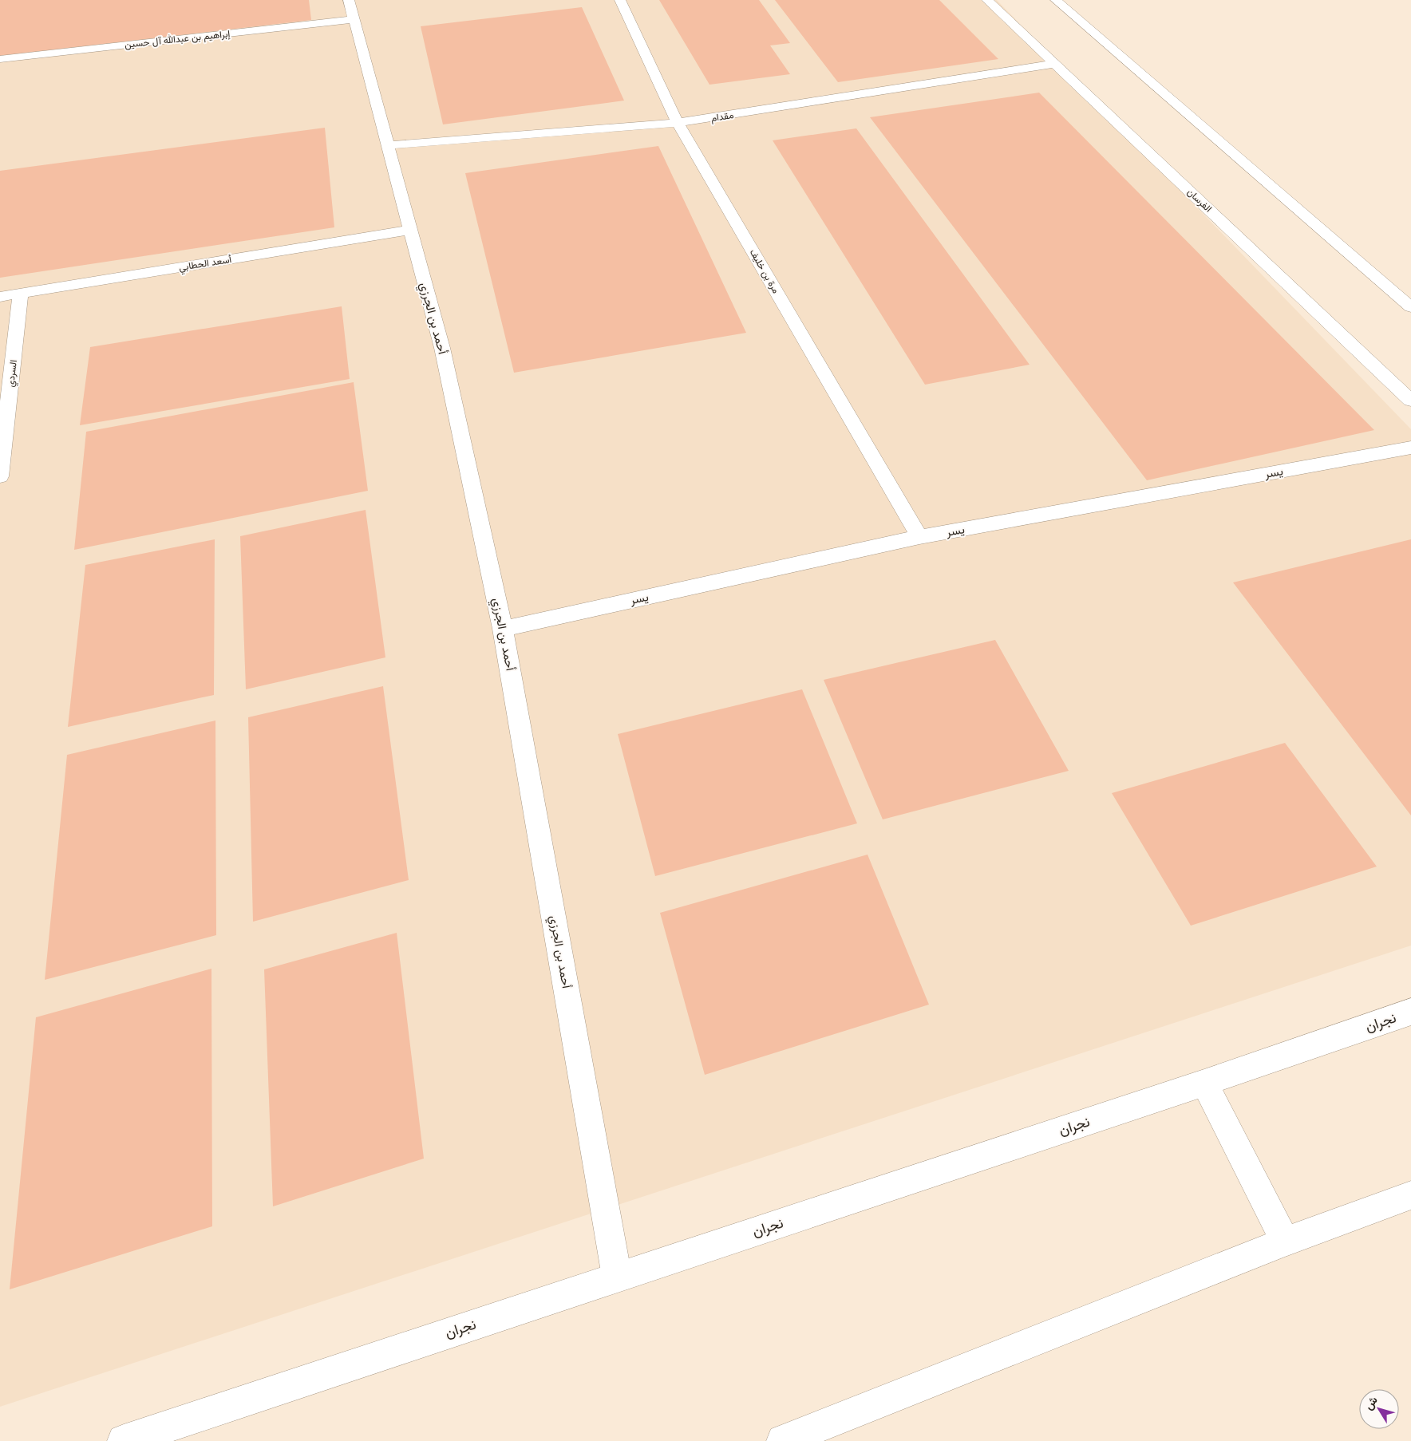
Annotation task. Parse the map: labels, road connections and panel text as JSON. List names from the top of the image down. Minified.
{"streets":{"street":["إبراهيم بن عبدالله آل حسين","مقدام","الفرسان","أسعد الحطابي","مرة بن خليف","أحمد بن الجرزي","السردي","يسر","نجران"]},"crossings":[["إبراهيم بن عبدالله آل حسين","أحمد بن الجرزي"],["مقدام","الفرسان"],["مقدام","مرة بن خليف"],["مقدام","أحمد بن الجرزي"],["أسعد الحطابي","أحمد بن الجرزي"],["أسعد الحطابي","السردي"],["مرة بن خليف","يسر"],["أحمد بن الجرزي","يسر"],["أحمد بن الجرزي","نجران"]],"north":"top left"}
